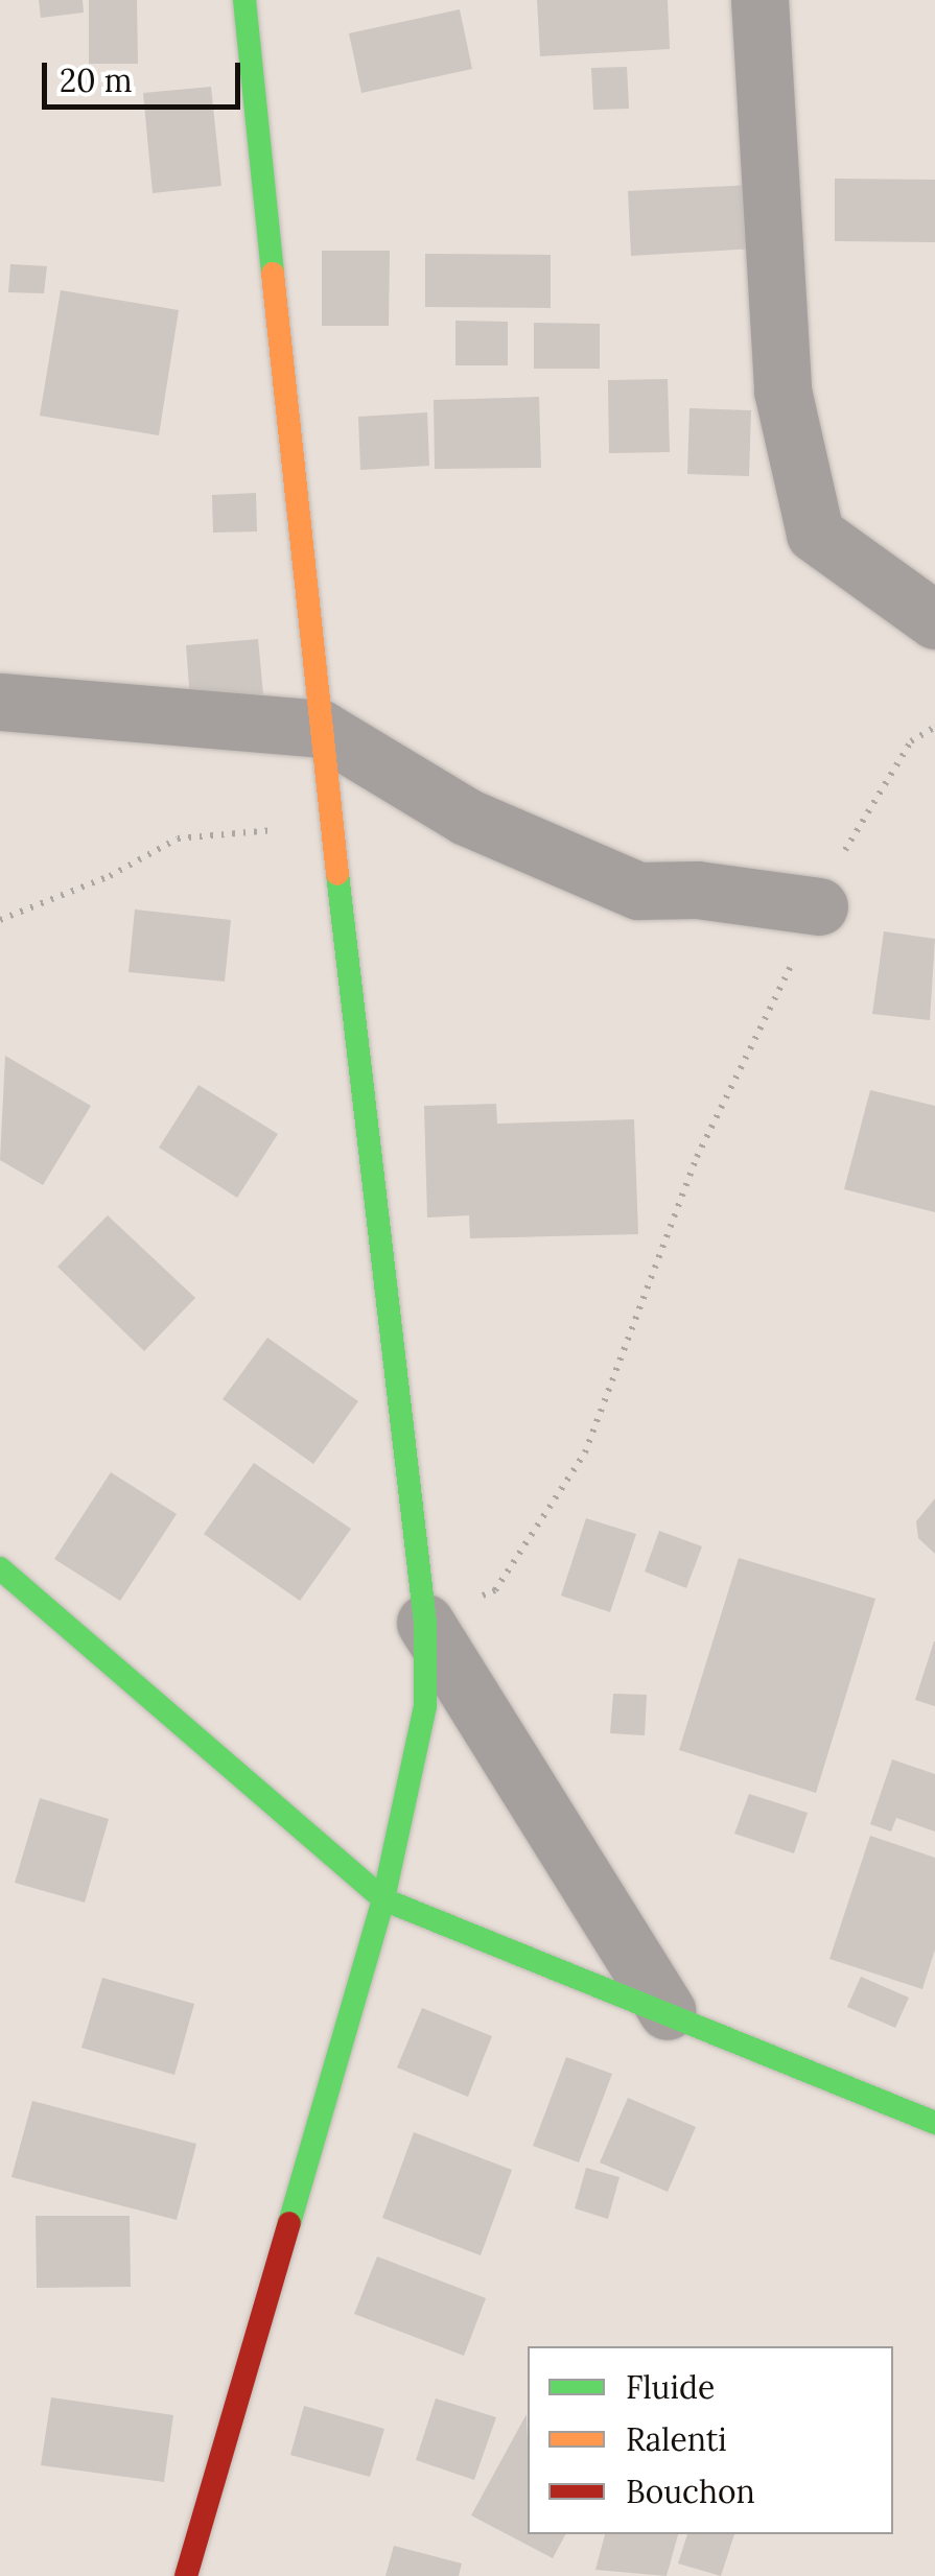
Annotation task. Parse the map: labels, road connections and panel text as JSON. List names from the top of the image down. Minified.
{"legend":["Fluide","Ralenti","Bouchon"],"scale_bar":"20 m"}
